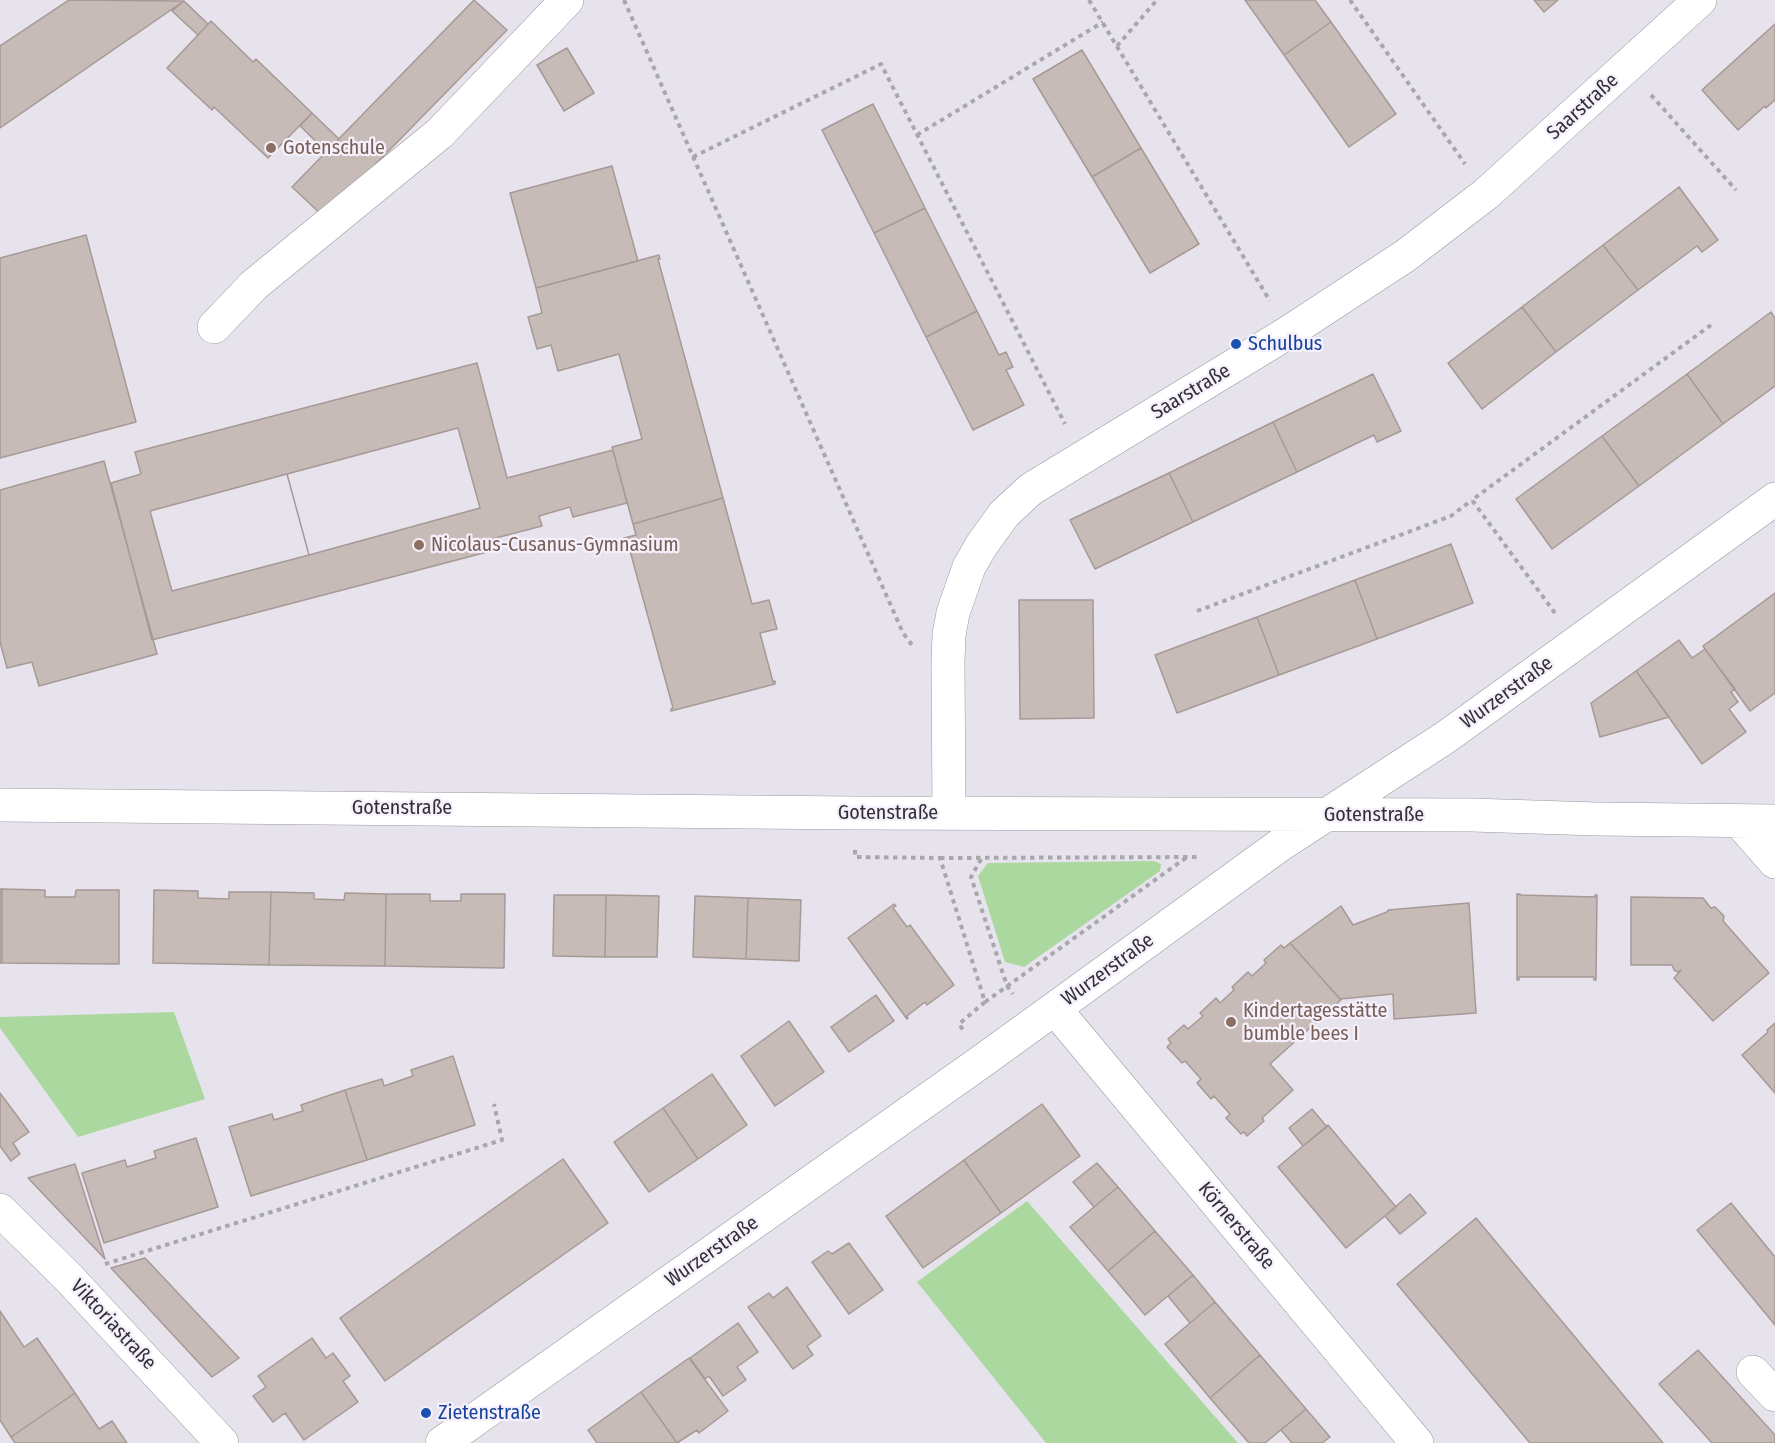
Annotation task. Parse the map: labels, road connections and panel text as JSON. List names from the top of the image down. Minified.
{"streets":{"street":["Saarstraße","Wurzerstraße","Gotenstraße","Körnerstraße","Viktoriastraße"]},"crossings":[["Saarstraße","Gotenstraße"],["Wurzerstraße","Gotenstraße"],["Wurzerstraße","Körnerstraße"]],"places":["Gotenschule","Schulbus","Nicolaus-Cusanus-Gymnasium","Kindertagesstätte bumble bees I","Zietenstraße"]}
